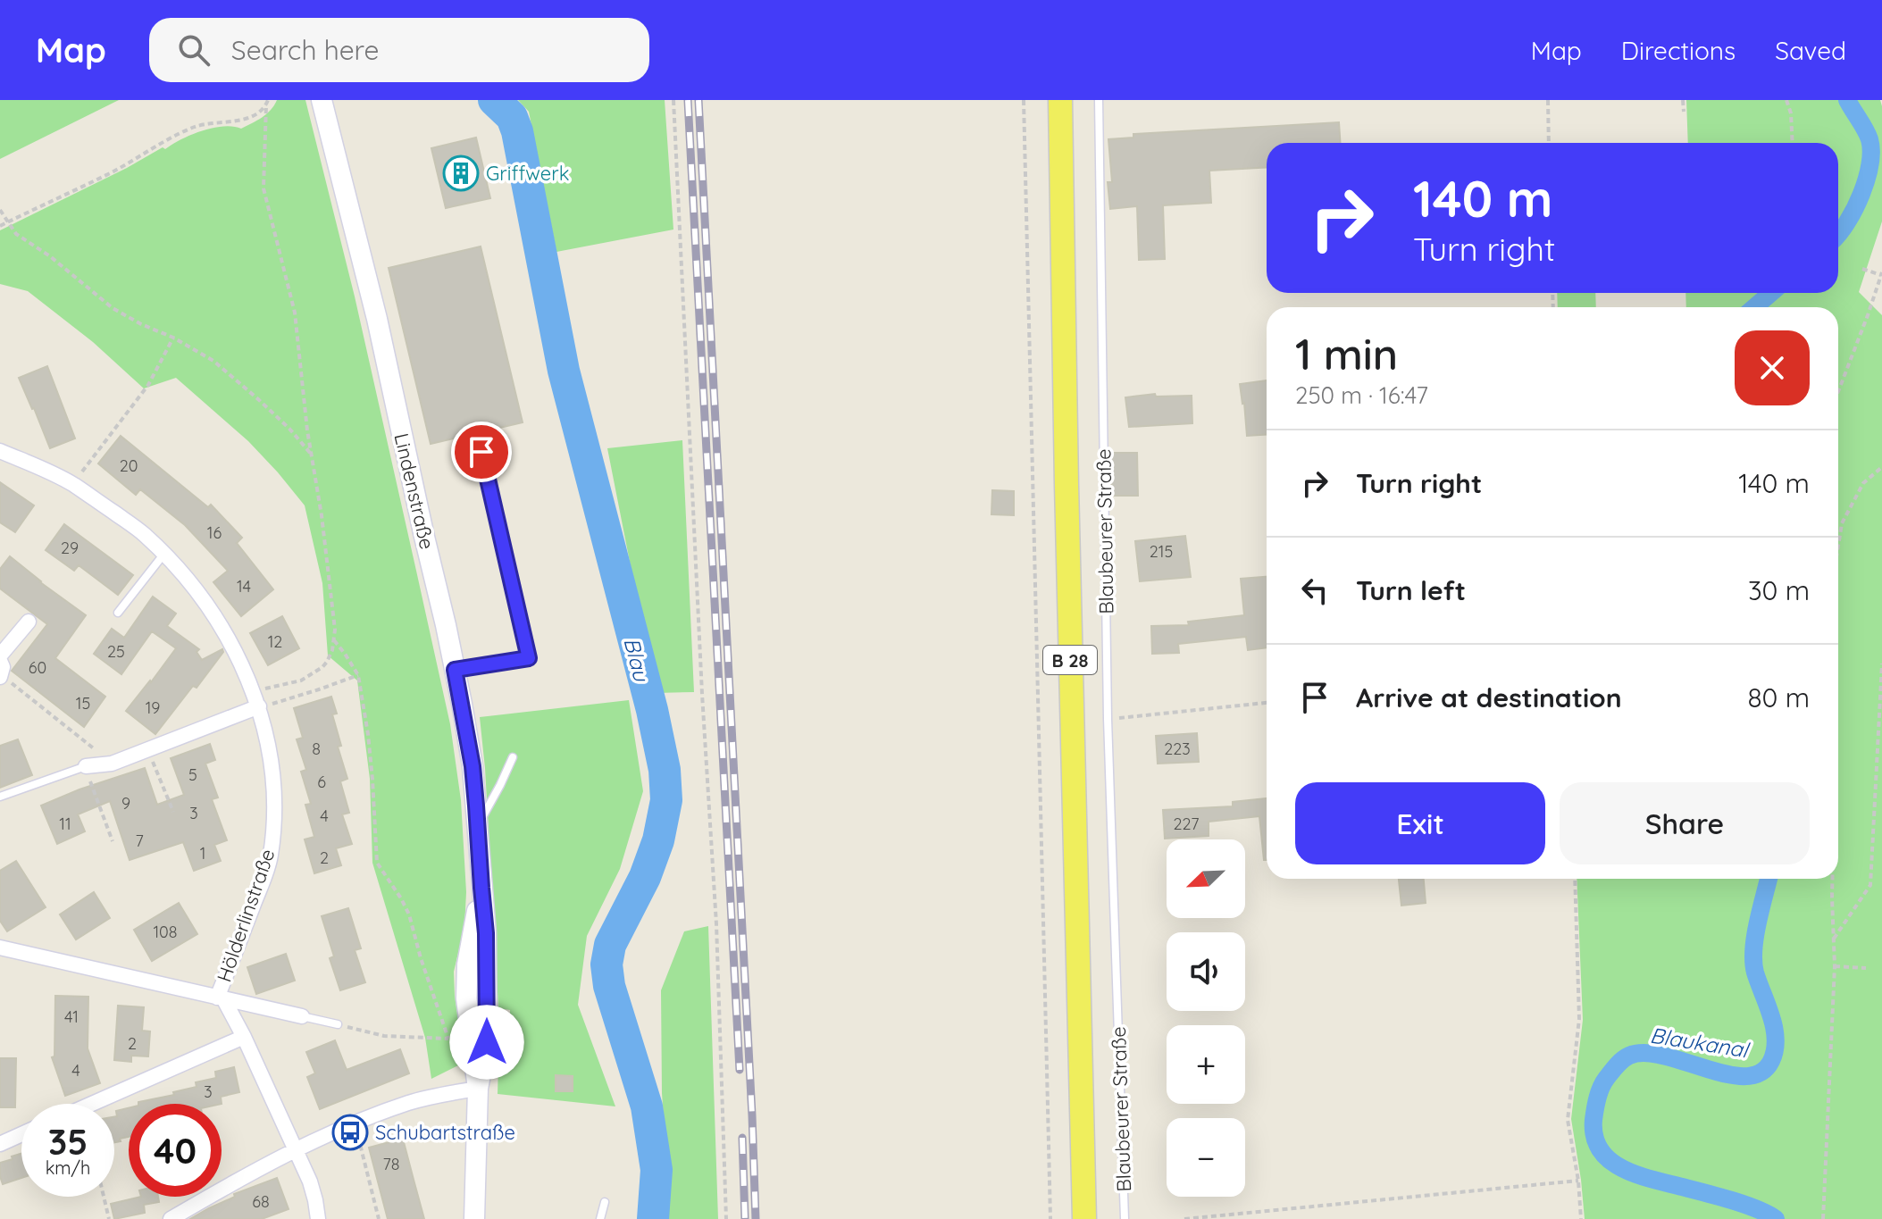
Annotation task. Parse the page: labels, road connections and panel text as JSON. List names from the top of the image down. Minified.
{"streets":{"main road":["Blaubeurer Straße","B 28"],"street":["Lindenstraße","Hölderlinstraße"]},"water":["Blau","Blaukanal"],"places":{"building":["Griffwerk"],"bus stop":["Schubartstraße"]},"house_numbers":["20","16","29","215","14","12","25","60","15","19","8","223","5","6","9","3","4","11","227","7","1","2","108","41","2","4","3","78","68"],"north":"bottom left","page":{"header":"Map","search":"Search here","nav":["Map","Directions","Saved"],"turn":["140 m","Turn right"],"heading":["1 min","250 m · 16:47"],"list":[{"name":"Turn right","value":"140 m"},{"name":"Turn left","value":"30 m"},{"name":"Arrive at destination","value":"80 m"}],"buttons":["Exit","Share"],"map_buttons":["+","−"],"speed":"35 km/h","limit":"40"}}
